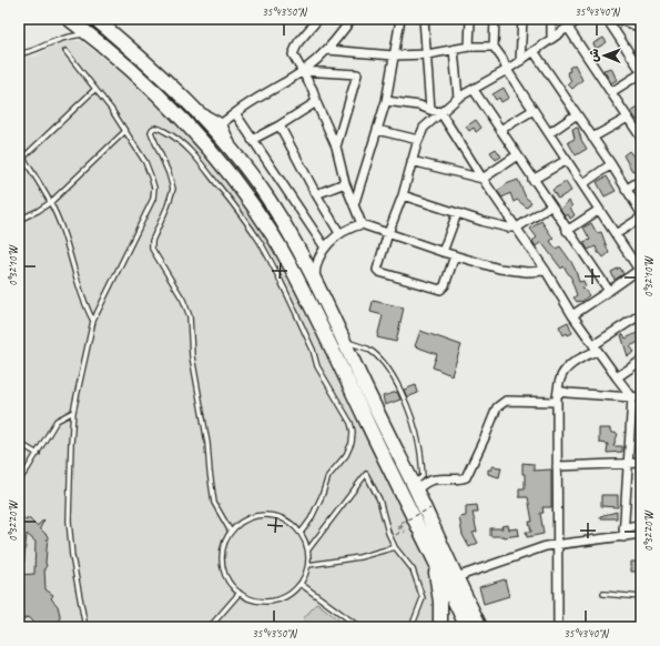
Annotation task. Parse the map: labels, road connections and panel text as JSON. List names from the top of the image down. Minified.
{"north":"left","coordinates":["35°43'50\"N","35°43'40\"N","0°32'10\"W","0°32'20\"W"]}
